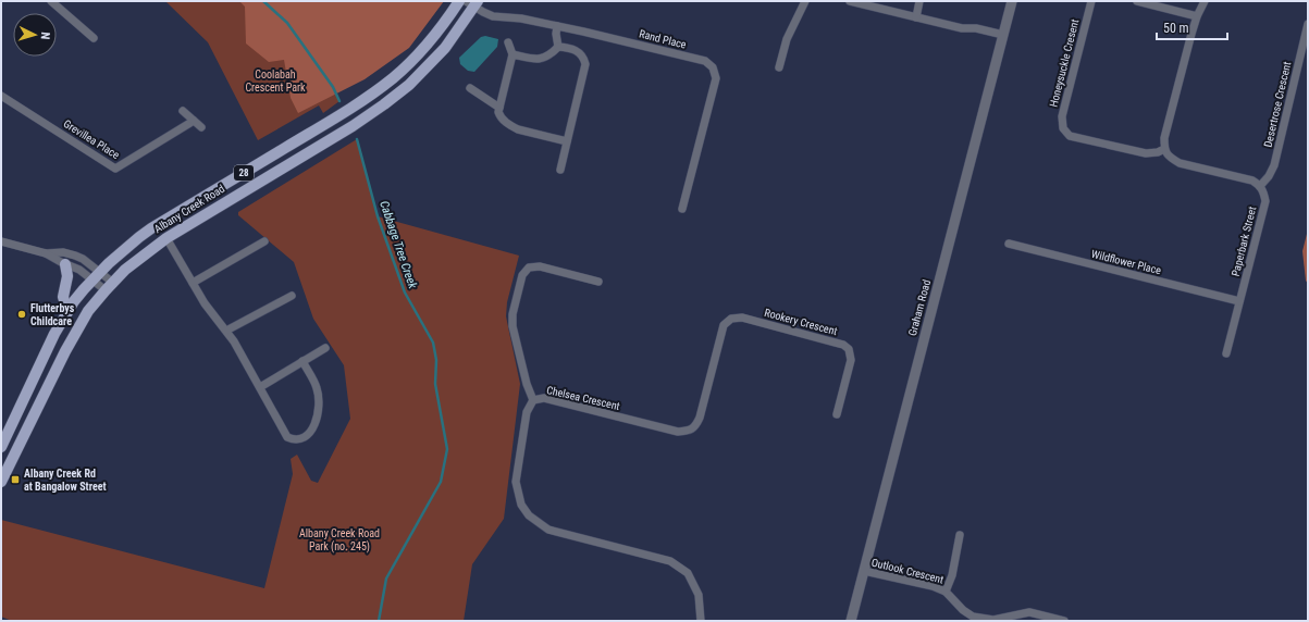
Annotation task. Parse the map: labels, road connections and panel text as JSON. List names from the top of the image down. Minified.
{"streets":{"main road":["28","Albany Creek Road"],"street":["Rand Place","Honeysuckle Cresent","Desertrose Crescent","Grevillea Place","Paperbark Street","Wildflower Place","Graham Road","Rookery Crescent","Chelsea Crescent","Outlook Crescent"]},"crossings":[["Rand Place","Albany Creek Road"],["Desertrose Crescent","Paperbark Street"],["Paperbark Street","Wildflower Place"],["Graham Road","Outlook Crescent"],["Rookery Crescent","Chelsea Crescent"]],"water":["Cabbage Tree Creek"],"parks":["Coolabah Crescent Park","Albany Creek Road Park (no. 245)"],"places":{"other":["Flutterbys Childcare"],"transit":["Albany Creek Rd at Bangalow Street"]},"scale_bar":"50 m","north":"right"}
